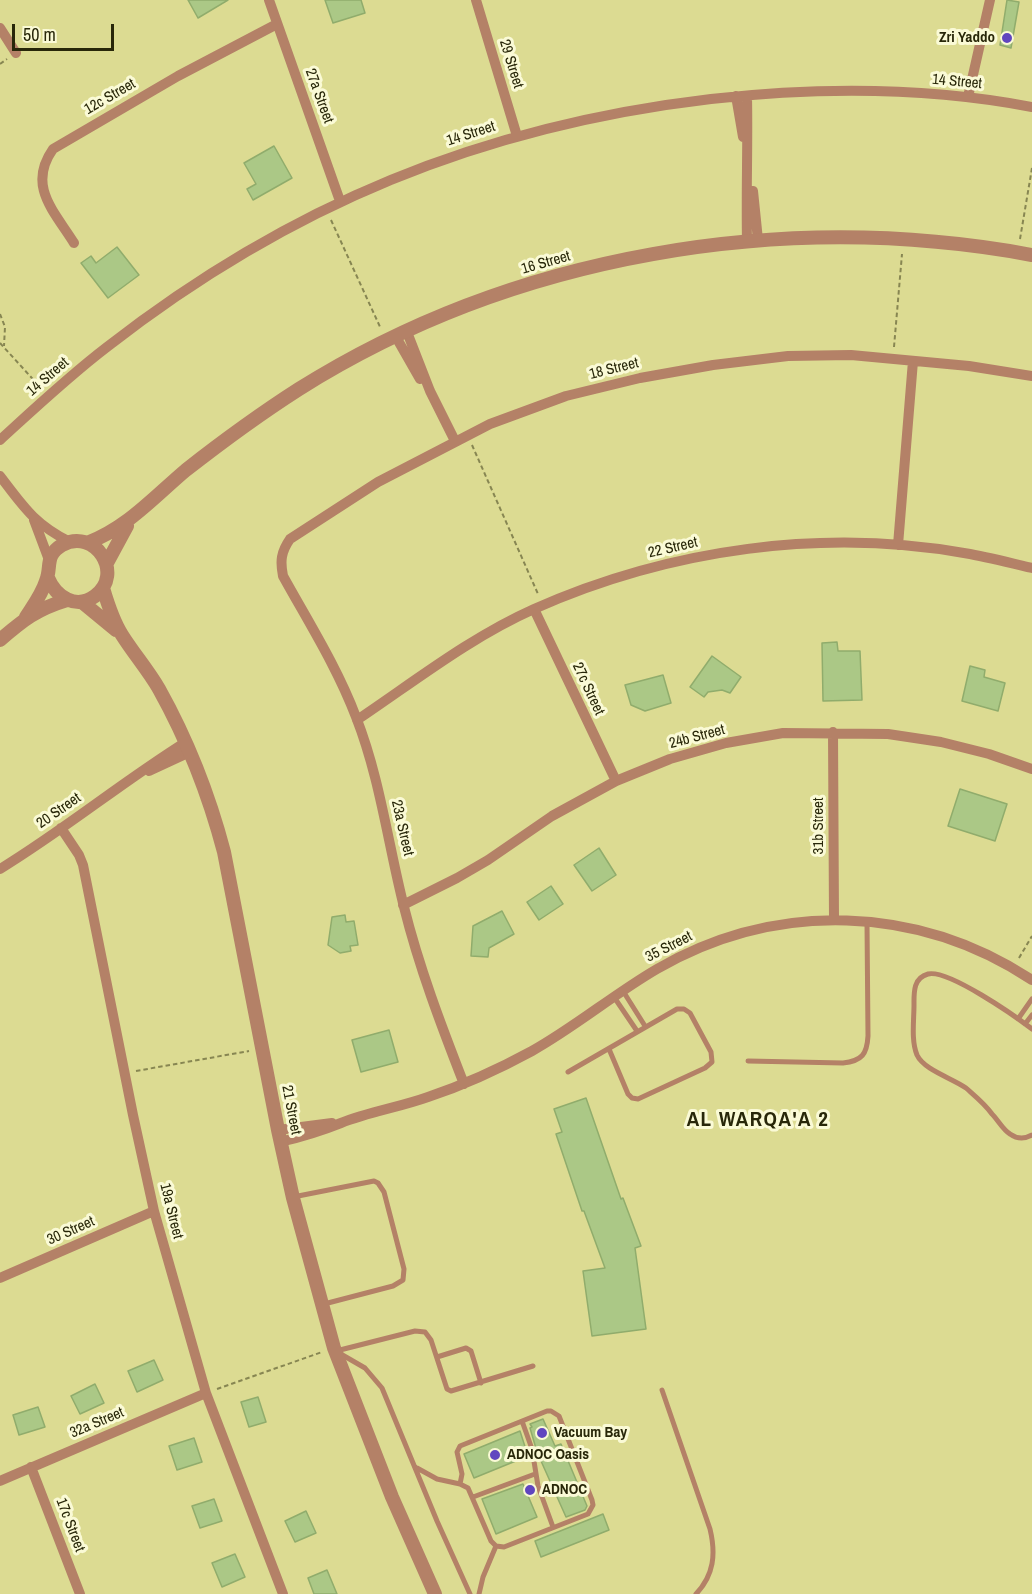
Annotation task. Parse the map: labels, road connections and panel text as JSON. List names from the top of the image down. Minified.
{"streets":{"street":["29 Street","14 Street","27a Street","12c Street","16 Street","18 Street","22 Street","27c Street","24b Street","20 Street","31b Street","23a Street","35 Street","21 Street","19a Street","30 Street","32a Street","17c Street"]},"crossings":[["29 Street","14 Street"],["14 Street","27a Street"],["27a Street","12c Street"],["16 Street","21 Street"],["18 Street","23a Street"],["22 Street","27c Street"],["22 Street","23a Street"],["27c Street","24b Street"],["24b Street","31b Street"],["24b Street","23a Street"],["20 Street","21 Street"],["20 Street","19a Street"],["31b Street","35 Street"],["23a Street","35 Street"],["35 Street","21 Street"],["19a Street","30 Street"],["19a Street","32a Street"],["32a Street","17c Street"]],"districts":["AL WARQA'A 2"],"places":["Zri Yaddo","Vacuum Bay","ADNOC Oasis","ADNOC"],"scale_bar":"50 m"}
